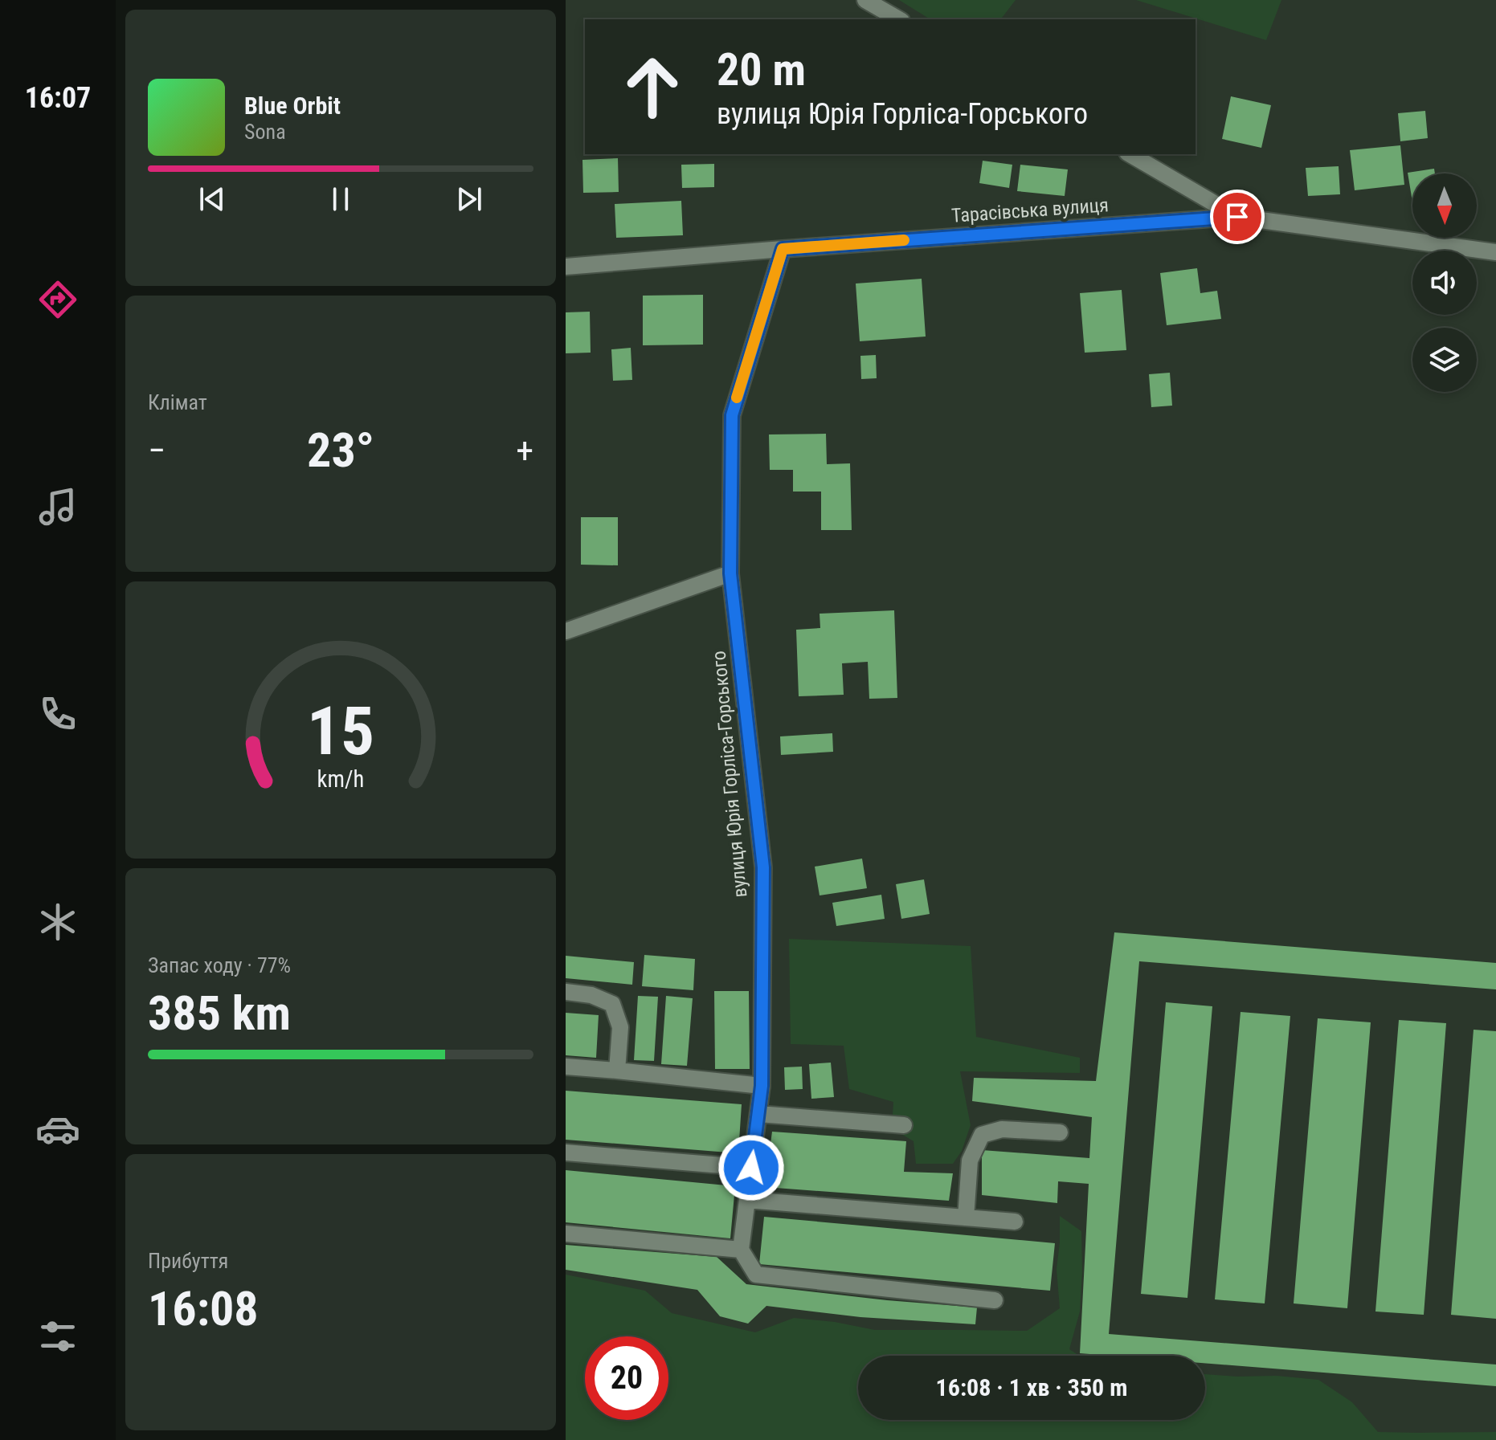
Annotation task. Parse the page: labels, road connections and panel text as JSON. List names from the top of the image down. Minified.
{"streets":{"street":["Тарасівська вулиця","вулиця Юрія Горліса-Горського"]},"crossings":[["Тарасівська вулиця","вулиця Юрія Горліса-Горського"]],"north":"bottom","page":{"tabs":"16:07","turn":["20 m","вулиця Юрія Горліса-Горського"],"song":["Blue Orbit","Sona"],"tile":["Клімат",["Запас ходу · 77%","385 km"],["Прибуття","16:08"]],"heat":["−","23°","+"],"limit":"20","trip":"16:08 · 1 хв · 350 m","gauge":["15","km/h"]}}
